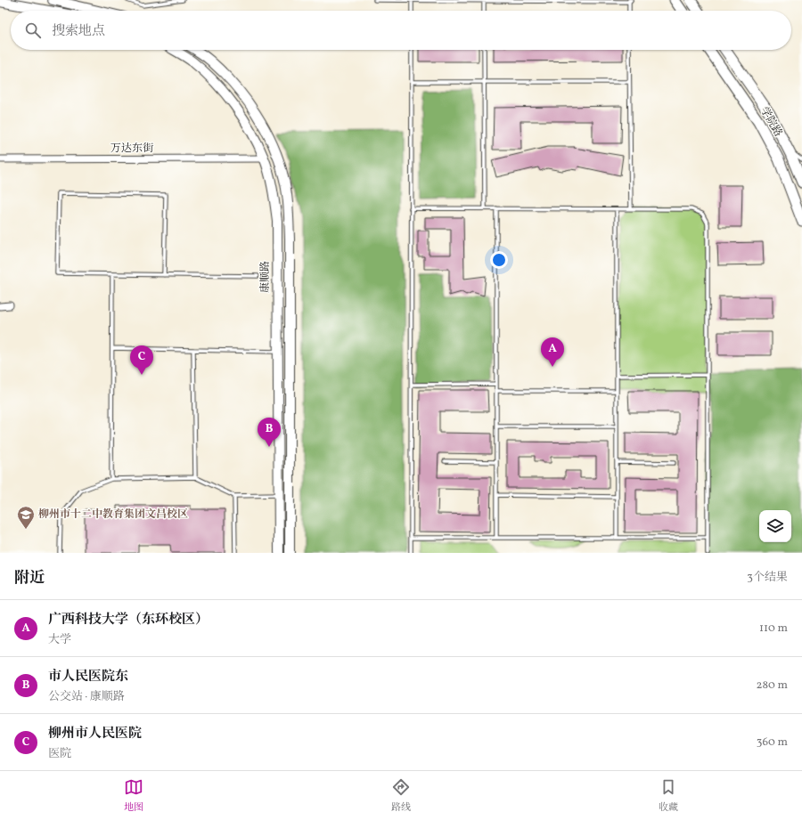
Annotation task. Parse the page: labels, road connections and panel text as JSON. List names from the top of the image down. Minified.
{"streets":{"main road":["学院路","康顺路"],"street":["万达东街"]},"crossings":[["万达东街","康顺路"]],"places":{"school or university":["柳州市十二中教育集团文昌校区"]},"page":{"search":"搜索地点","pins":["A","C","B"],"heading":["附近","3个结果"],"list":[{"mark":"A","name":"广西科技大学（东环校区）","note":"大学","value":"110 m"},{"mark":"B","name":"市人民医院东","note":"公交站 · 康顺路","value":"280 m"},{"mark":"C","name":"柳州市人民医院","note":"医院","value":"360 m"}],"nav":["地图","路线","收藏"]}}
